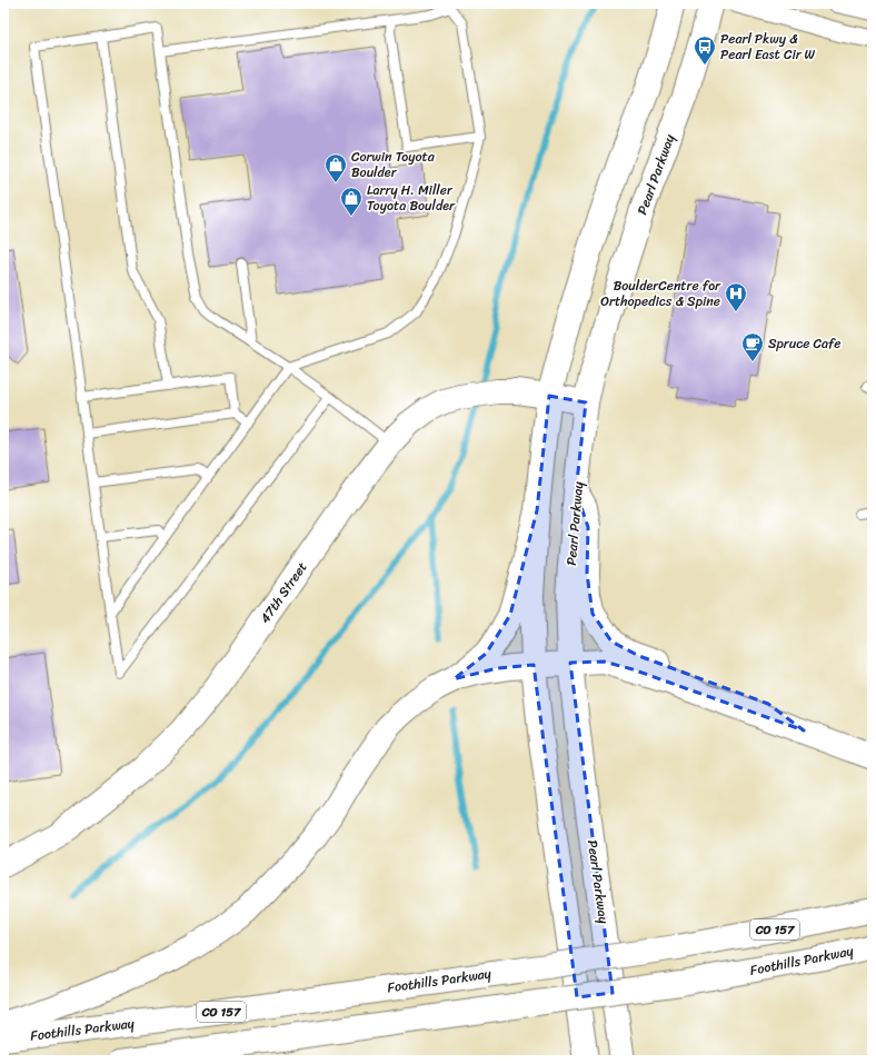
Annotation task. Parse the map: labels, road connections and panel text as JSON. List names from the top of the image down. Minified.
{"streets":{"main road":["Pearl Parkway","47th Street","CO 157","Foothills Parkway"]},"crossings":[["Pearl Parkway","47th Street"]],"places":{"bus stop":["Pearl Pkwy & Pearl East Cir W"],"shop":["Corwin Toyota Boulder","Larry H. Miller Toyota Boulder"],"hospital":["BoulderCentre for Orthopedics & Spine"],"cafe":["Spruce Cafe"]}}
